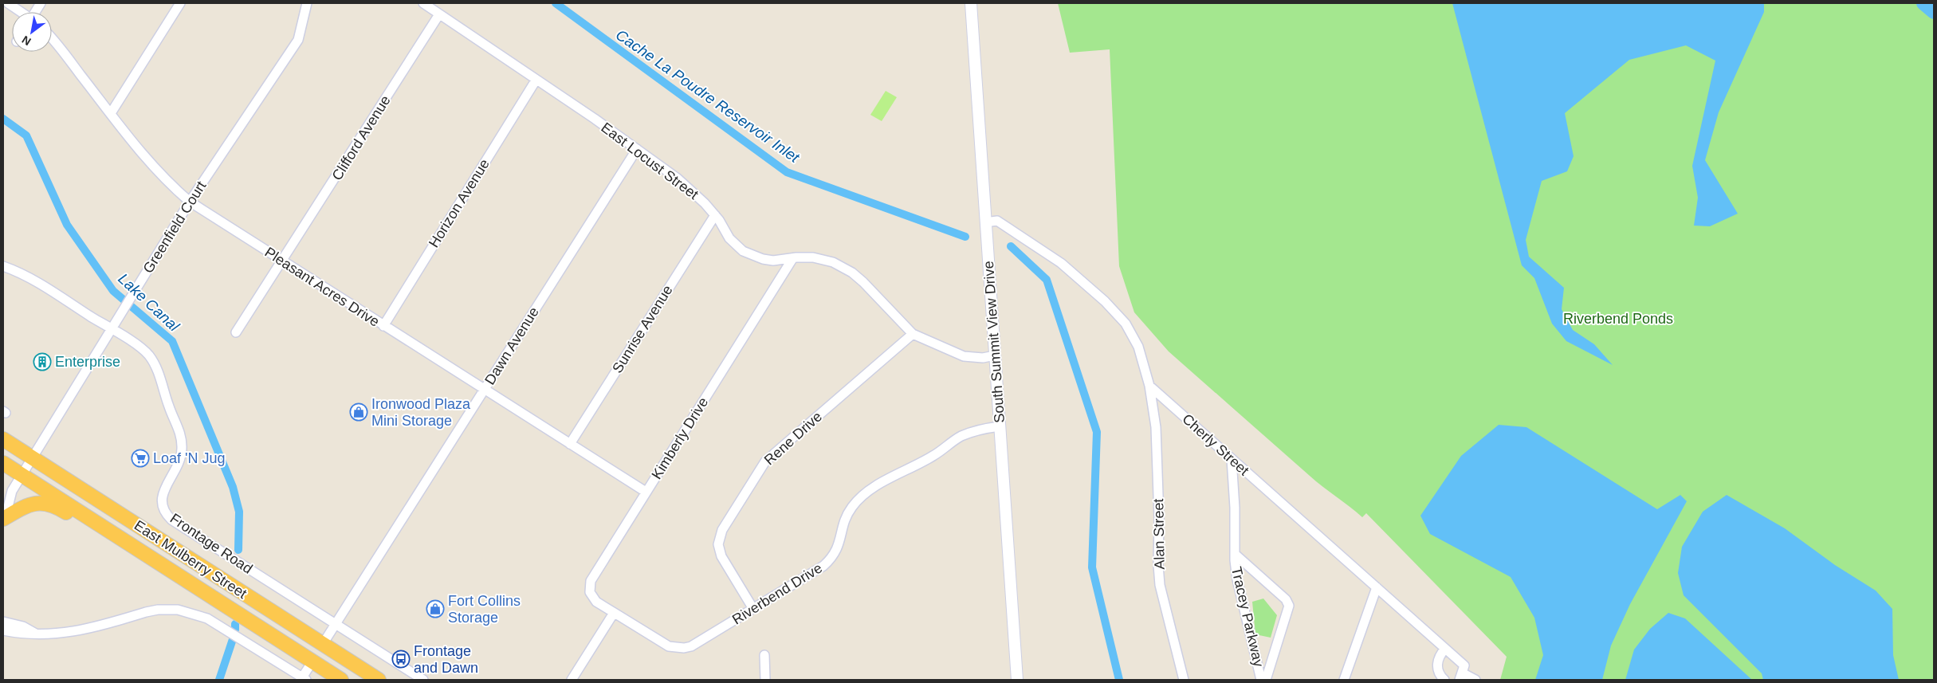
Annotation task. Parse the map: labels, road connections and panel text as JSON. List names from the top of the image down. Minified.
{"streets":{"highway":["East Mulberry Street"],"street":["Clifford Avenue","East Locust Street","Horizon Avenue","Greenfield Court","Pleasant Acres Drive","Sunrise Avenue","South Summit View Drive","Dawn Avenue","Kimberly Drive","Rene Drive","Cherly Street","Alan Street","Frontage Road","Riverbend Drive","Tracey Parkway"]},"crossings":[["Clifford Avenue","East Locust Street"],["Clifford Avenue","Pleasant Acres Drive"],["East Locust Street","Horizon Avenue"],["East Locust Street","Sunrise Avenue"],["East Locust Street","South Summit View Drive"],["East Locust Street","Dawn Avenue"],["East Locust Street","Kimberly Drive"],["East Locust Street","Rene Drive"],["Horizon Avenue","Pleasant Acres Drive"],["Greenfield Court","Pleasant Acres Drive"],["Greenfield Court","Frontage Road"],["Greenfield Court","East Mulberry Street"],["Pleasant Acres Drive","Sunrise Avenue"],["Pleasant Acres Drive","Dawn Avenue"],["Pleasant Acres Drive","Kimberly Drive"],["South Summit View Drive","Riverbend Drive"],["Dawn Avenue","Frontage Road"],["Dawn Avenue","East Mulberry Street"],["Kimberly Drive","Riverbend Drive"],["Rene Drive","Riverbend Drive"],["Cherly Street","Alan Street"],["Cherly Street","Tracey Parkway"]],"water":["Cache La Poudre Reservoir Inlet","Lake Canal"],"parks":["Riverbend Ponds"],"places":{"building":["Enterprise"],"shop":["Ironwood Plaza Mini Storage","Fort Collins Storage"],"supermarket":["Loaf 'N Jug"],"bus stop":["Frontage and Dawn"]},"north":"bottom left"}
